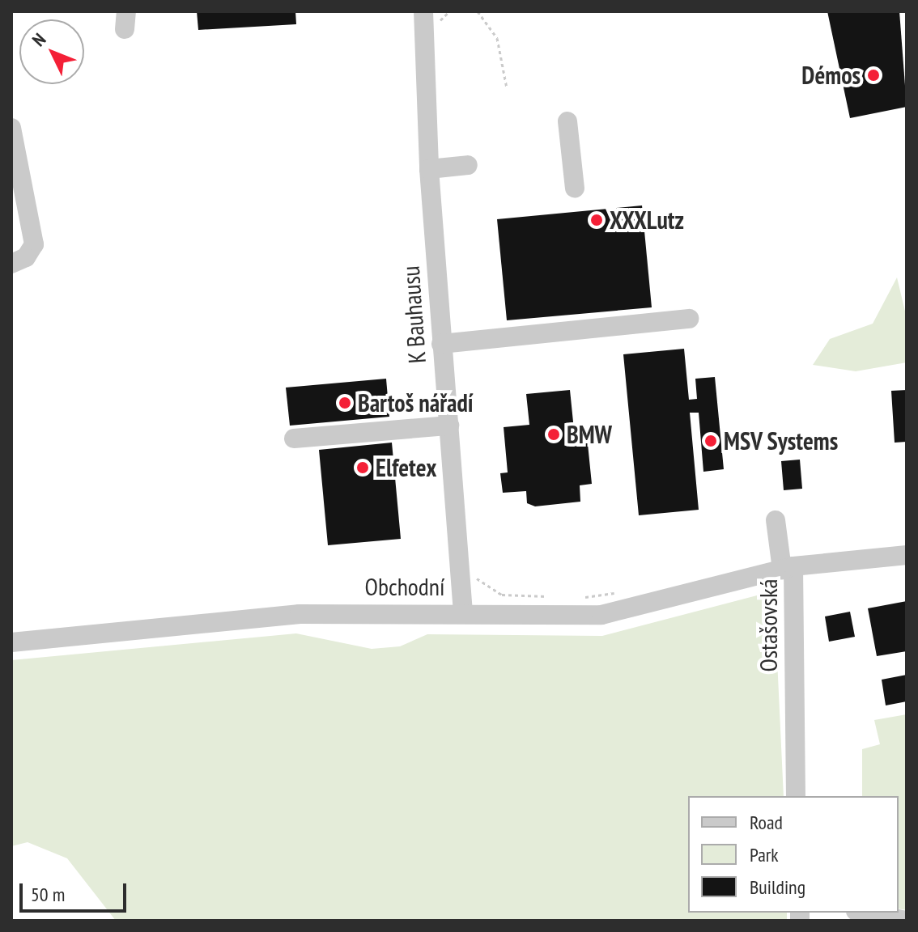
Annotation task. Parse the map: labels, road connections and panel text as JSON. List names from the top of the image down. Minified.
{"streets":{"street":["K Bauhausu","Obchodní","Ostašovská"]},"crossings":[["K Bauhausu","Obchodní"],["Obchodní","Ostašovská"]],"places":["Démos","XXXLutz","Bartoš nářadí","BMW","MSV Systems","Elfetex"],"legend":["Road","Park","Building"],"scale_bar":"50 m","north":"top left"}
